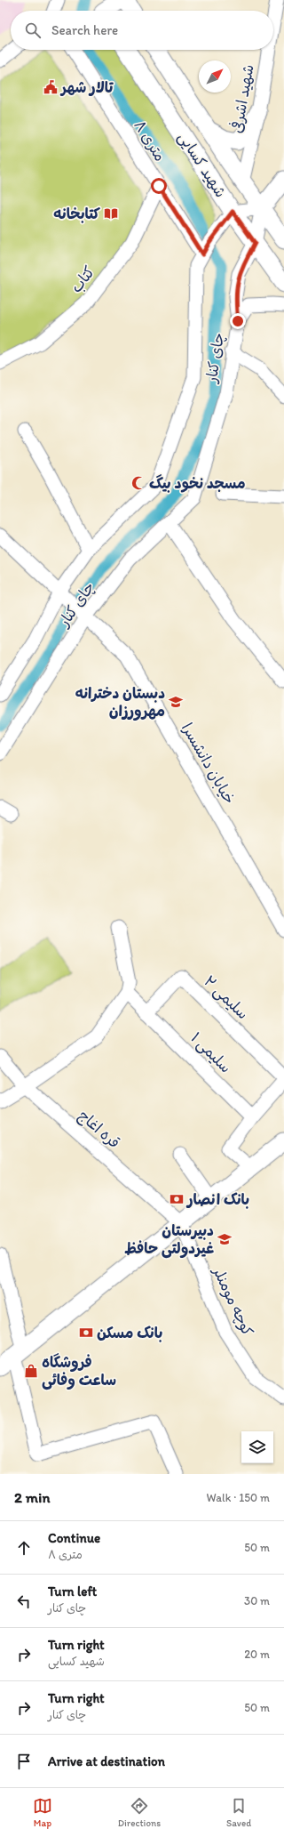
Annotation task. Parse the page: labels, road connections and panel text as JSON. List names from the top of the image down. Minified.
{"streets":{"main road":["شهید کسایی"],"street":["شهید اشرفی","۸ متری","کتاب","چای کنار","خیابان دانشسرا","سلیمی ۲","سلیمی ۱","قره اغاج","کوچه مومنلر"]},"crossings":[["شهید اشرفی","شهید کسایی"],["۸ متری","کتاب"],["۸ متری","چای کنار"],["شهید کسایی","چای کنار"],["چای کنار","خیابان دانشسرا"],["سلیمی ۲","سلیمی ۱"],["قره اغاج","کوچه مومنلر"]],"places":{"public building":["تالار شهر"],"library":["کتابخانه"],"mosque":["مسجد نخود‌ بیگ"],"school or university":["دبستان دخترانه مهرورزان","دبیرستان غیردولتی حافظ"],"bank":["بانک انصار","بانک مسکن"],"shop":["فروشگاه ساعت وفائی"]},"north":"top right","page":{"search":"Search here","heading":["2 min","Walk · 150 m"],"list":[["Continue","۸ متری","50 m"],["Turn left","چای کنار","30 m"],["Turn right","شهید کسایی","20 m"],["Turn right","چای کنار","50 m"],"Arrive at destination"],"nav":["Map","Directions","Saved"]}}
